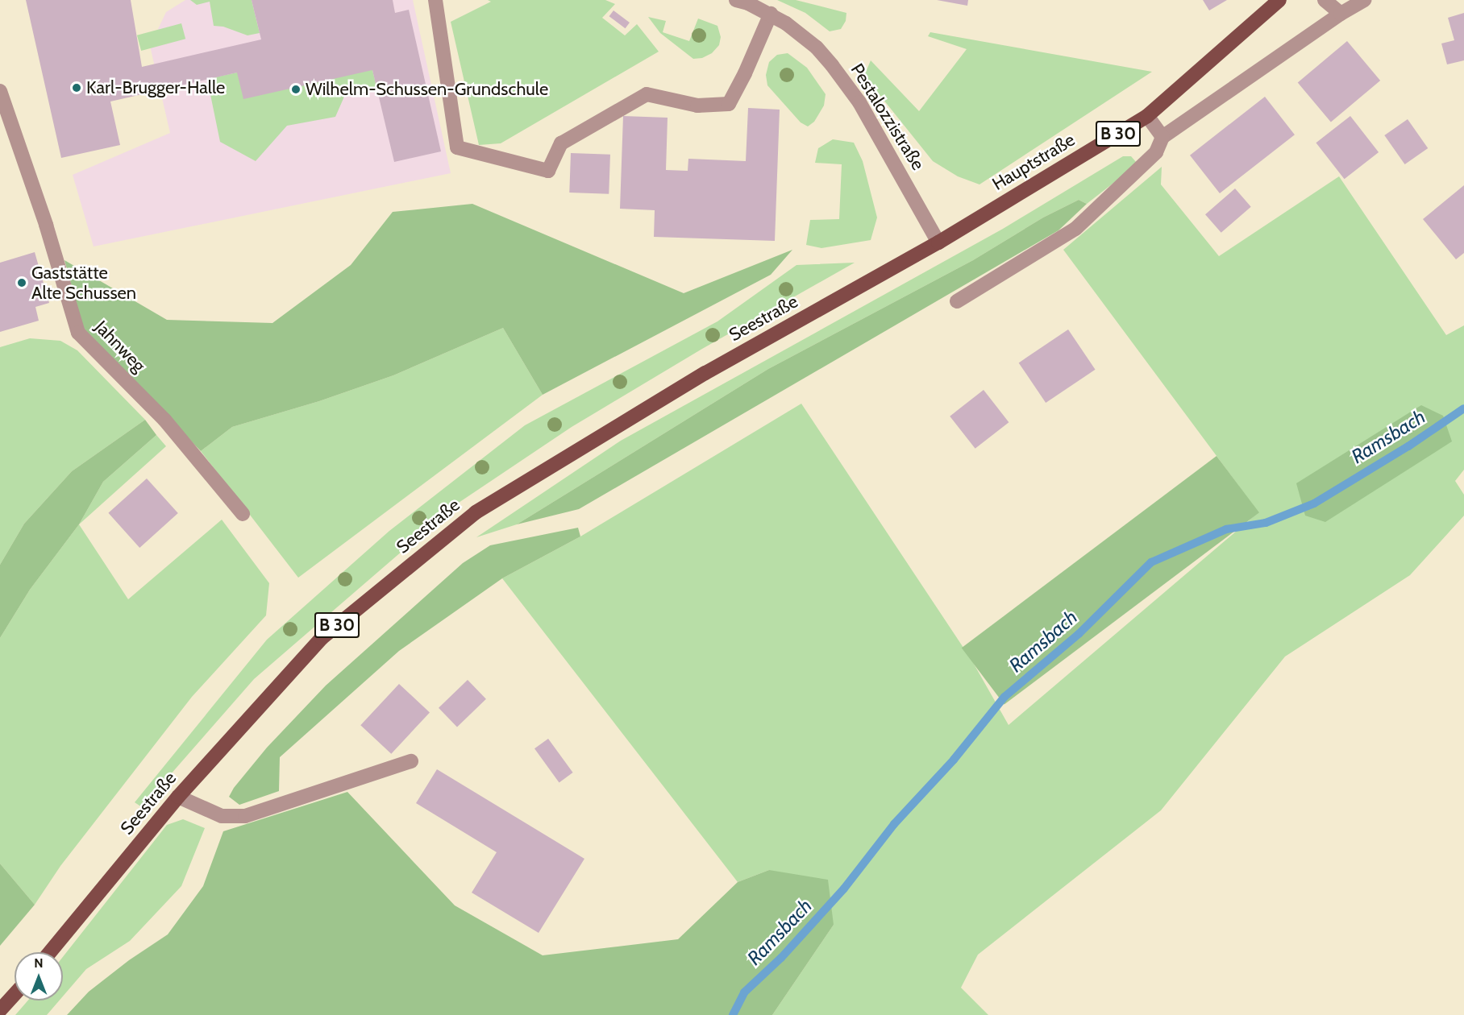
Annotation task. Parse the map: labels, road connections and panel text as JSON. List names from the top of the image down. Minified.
{"streets":{"main road":["B 30","Hauptstraße","Seestraße"],"street":["Pestalozzistraße","Jahnweg"]},"crossings":[["Pestalozzistraße","Hauptstraße"],["Pestalozzistraße","Seestraße"],["Hauptstraße","Seestraße"]],"water":["Ramsbach"],"places":["Karl-Brugger-Halle","Wilhelm-Schussen-Grundschule","Gaststätte Alte Schussen"],"north":"top"}
